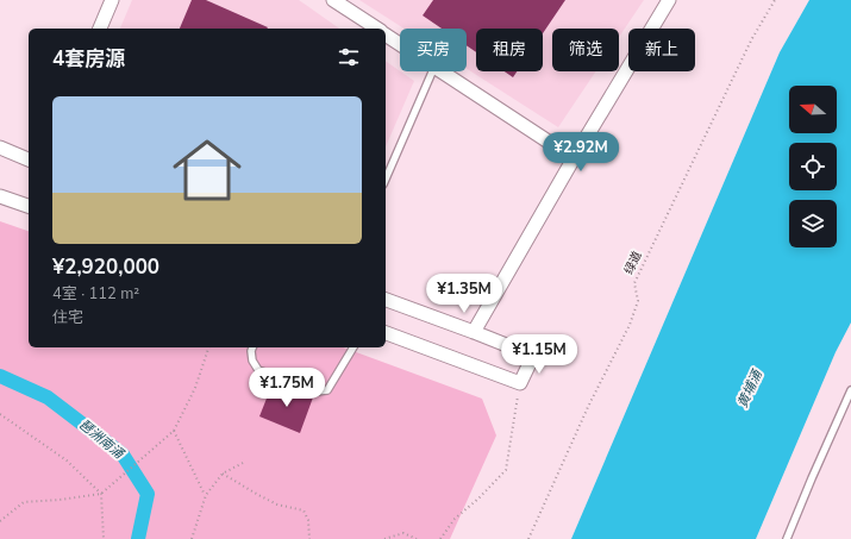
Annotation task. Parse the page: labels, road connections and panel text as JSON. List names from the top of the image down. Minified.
{"streets":{"path":["绿道"]},"water":["黄埔涌","琶洲南涌"],"north":"left","page":{"chip":["买房","租房","筛选","新上"],"heading":"4套房源","list":[{"name":"¥2,920,000","note":"4室 · 112 m² · 住宅"}],"price":["¥2.92M","¥1.35M","¥1.15M","¥1.75M"]}}
